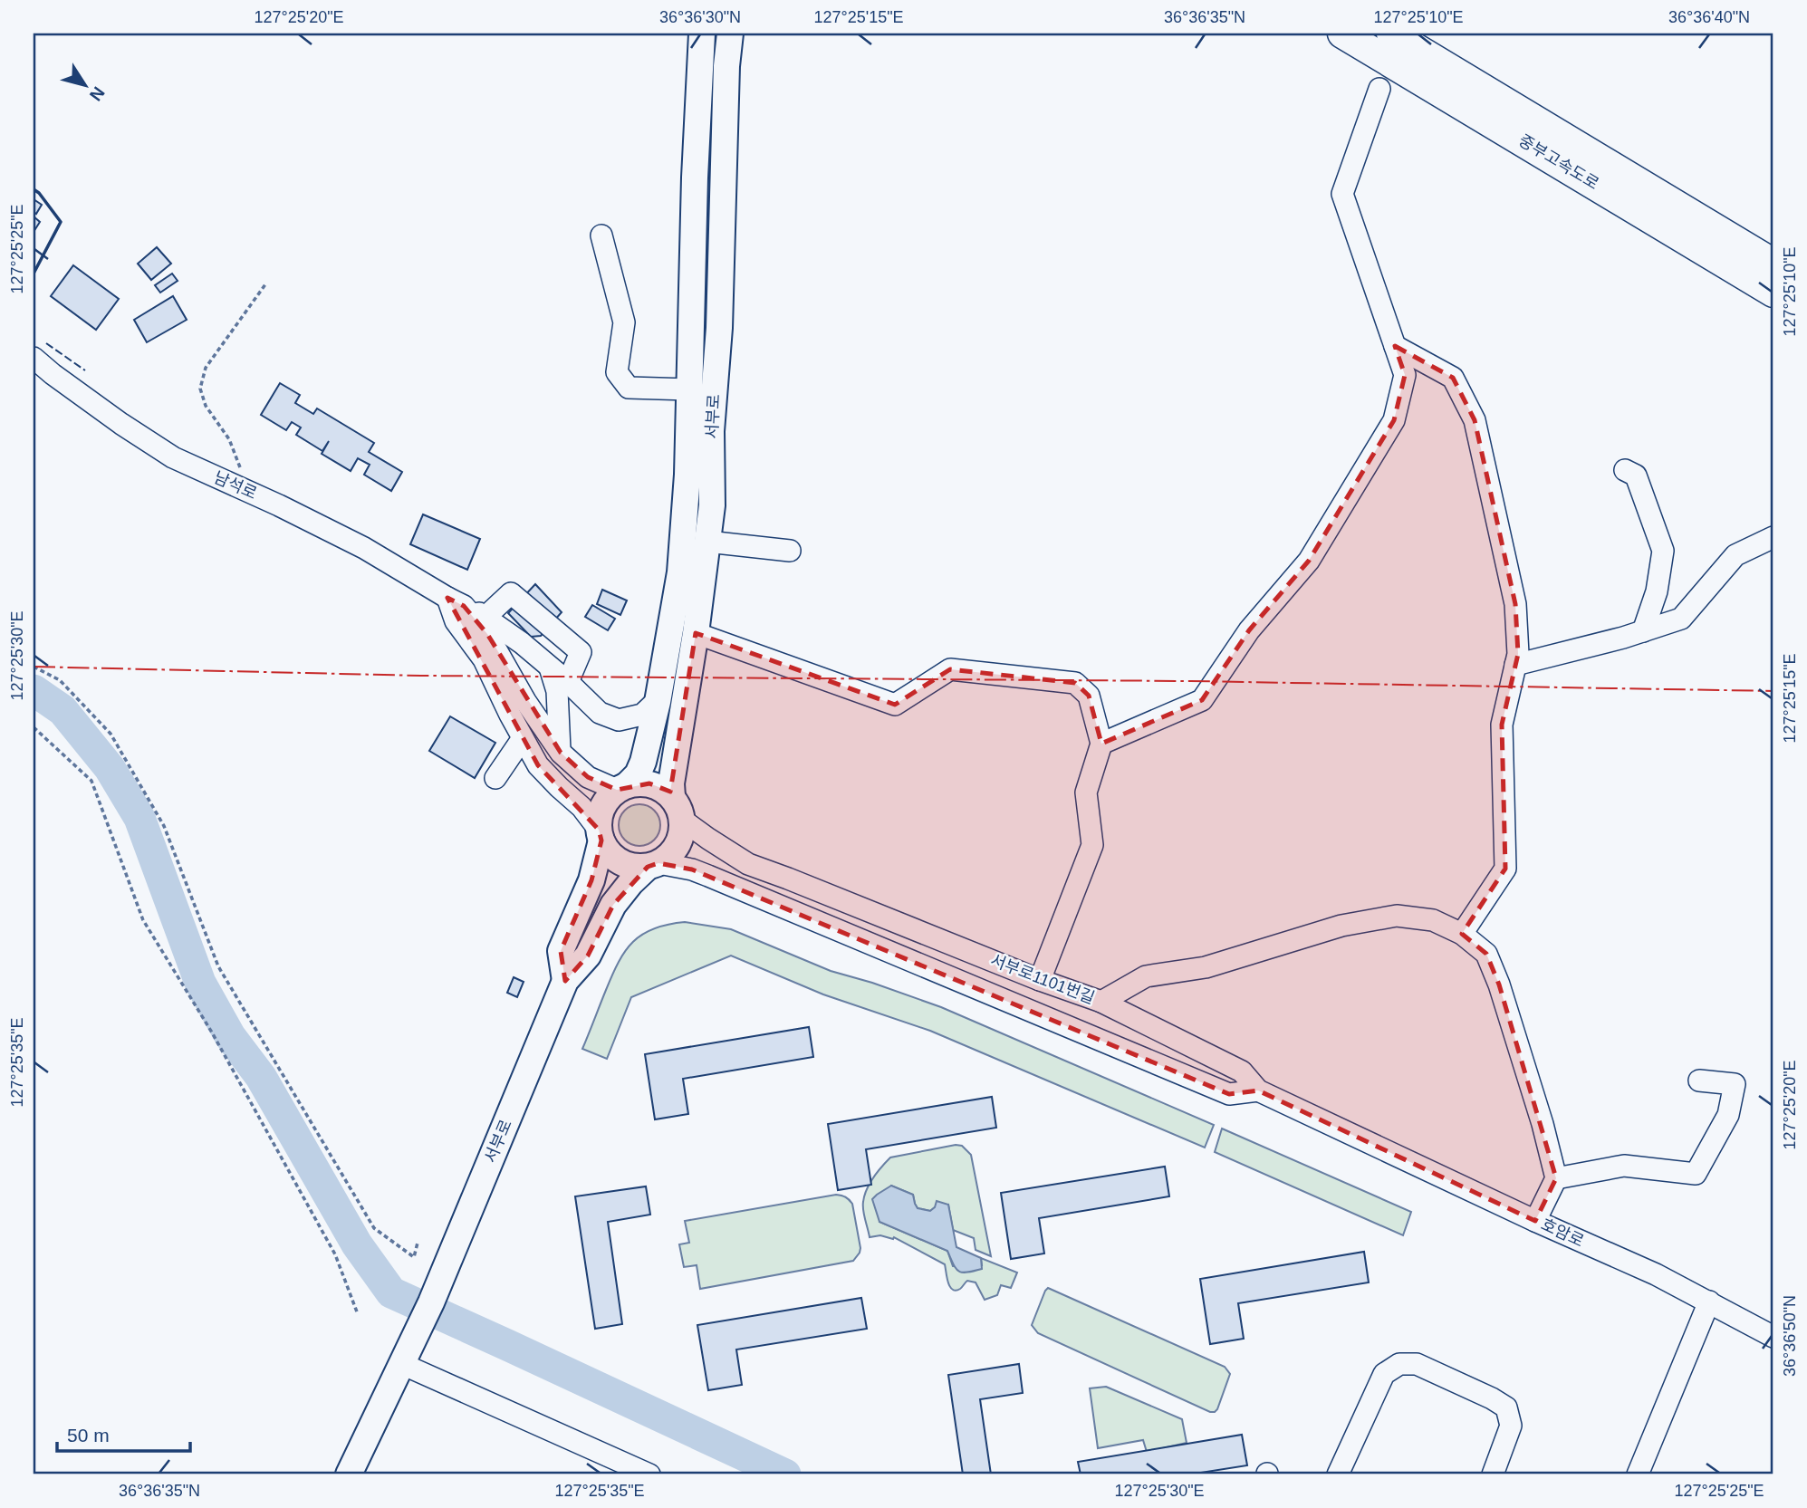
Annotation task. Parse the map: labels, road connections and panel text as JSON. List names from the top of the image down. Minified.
{"streets":{"highway":["중부고속도로"],"main road":["서부로"],"street":["남석로","서부로1101번길","호암로"]},"crossings":[["서부로","남석로"],["서부로","서부로1101번길"],["서부로1101번길","호암로"]],"scale_bar":"50 m","north":"bottom right","coordinates":["127°25'20\"E","36°36'30\"N","127°25'15\"E","36°36'35\"N","127°25'10\"E","36°36'40\"N","127°25'25\"E","127°25'30\"E","127°25'35\"E","36°36'50\"N"]}
